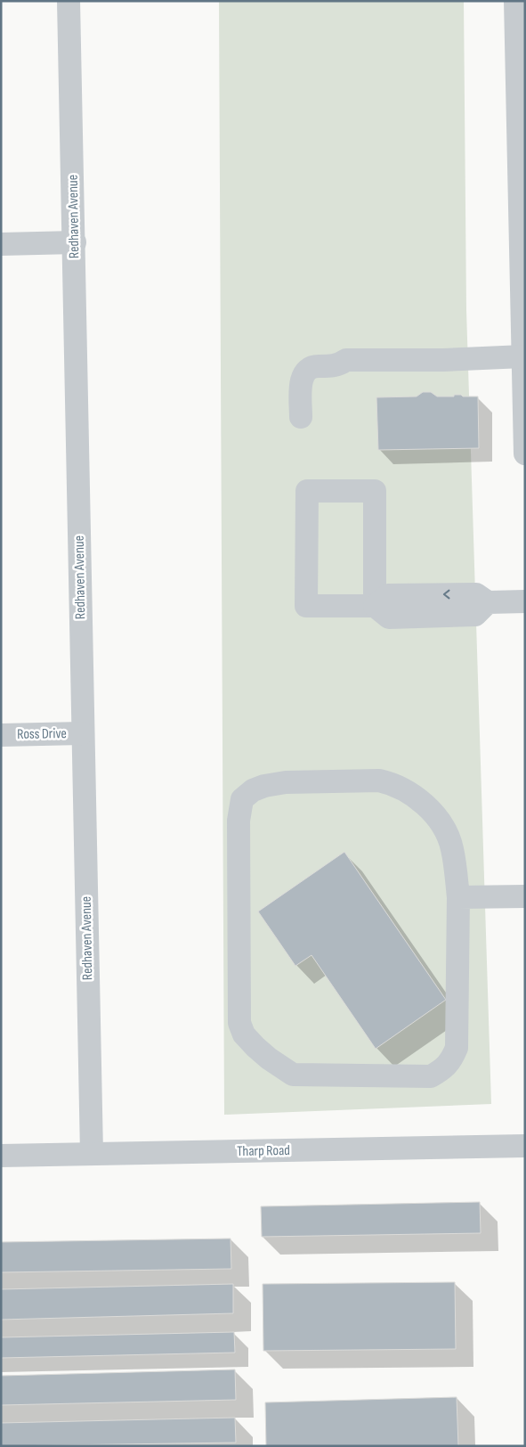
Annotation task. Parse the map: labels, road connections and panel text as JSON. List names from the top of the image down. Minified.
{"streets":{"street":["Redhaven Avenue","Ross Drive","Tharp Road"]},"crossings":[["Redhaven Avenue","Ross Drive"],["Redhaven Avenue","Tharp Road"]]}
